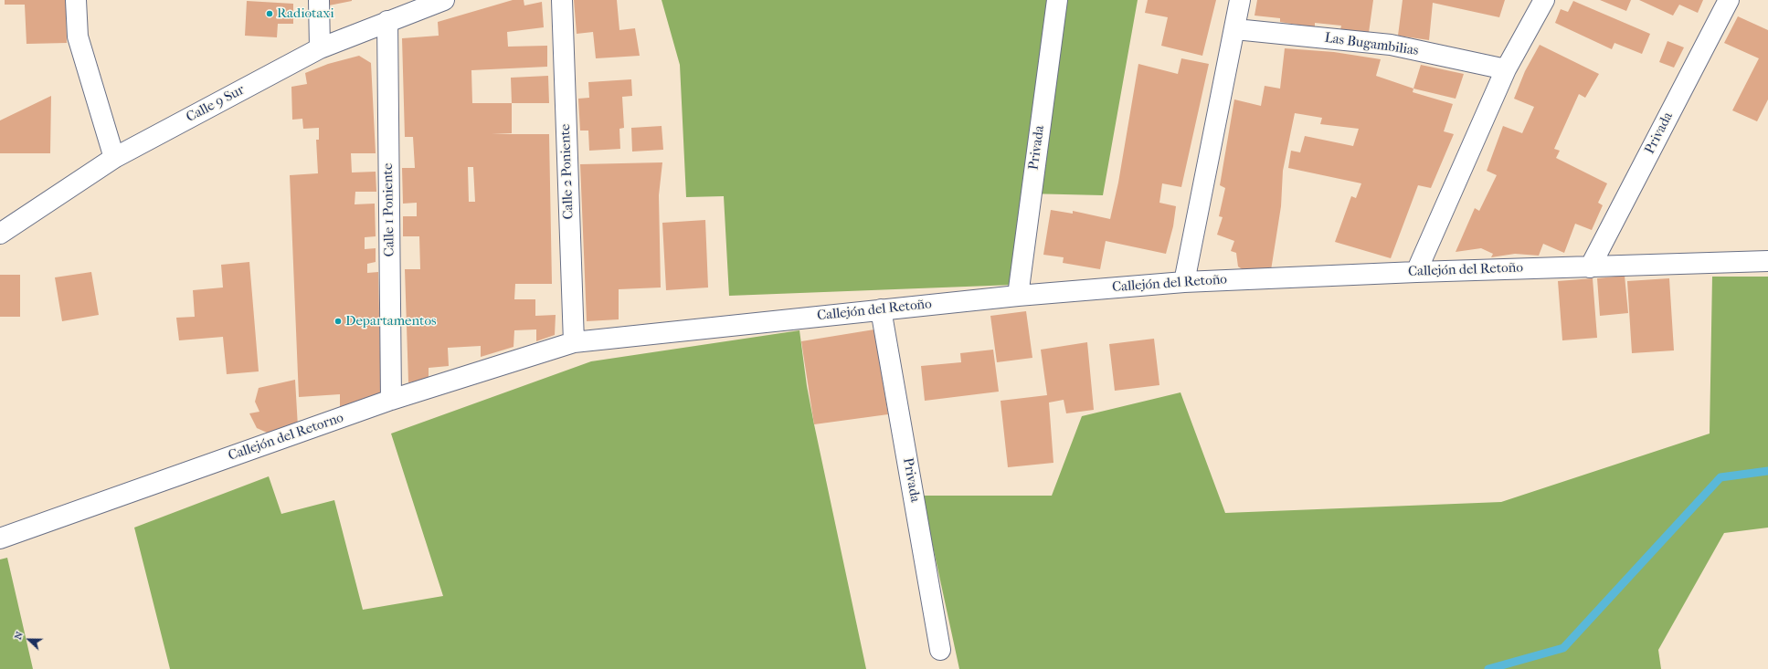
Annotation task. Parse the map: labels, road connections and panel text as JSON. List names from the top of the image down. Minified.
{"streets":{"street":["Las Bugambilias","Calle 9 Sur","Privada","Calle 2 Poniente","Calle 1 Poniente","Callejón del Retoño","Callejón del Retorno"]},"crossings":[["Calle 9 Sur","Calle 1 Poniente"],["Privada","Callejón del Retoño"],["Calle 2 Poniente","Callejón del Retoño"],["Calle 2 Poniente","Callejón del Retorno"],["Calle 1 Poniente","Callejón del Retorno"],["Callejón del Retoño","Callejón del Retorno"]],"places":["Radiotaxi","Departamentos"],"north":"left"}
